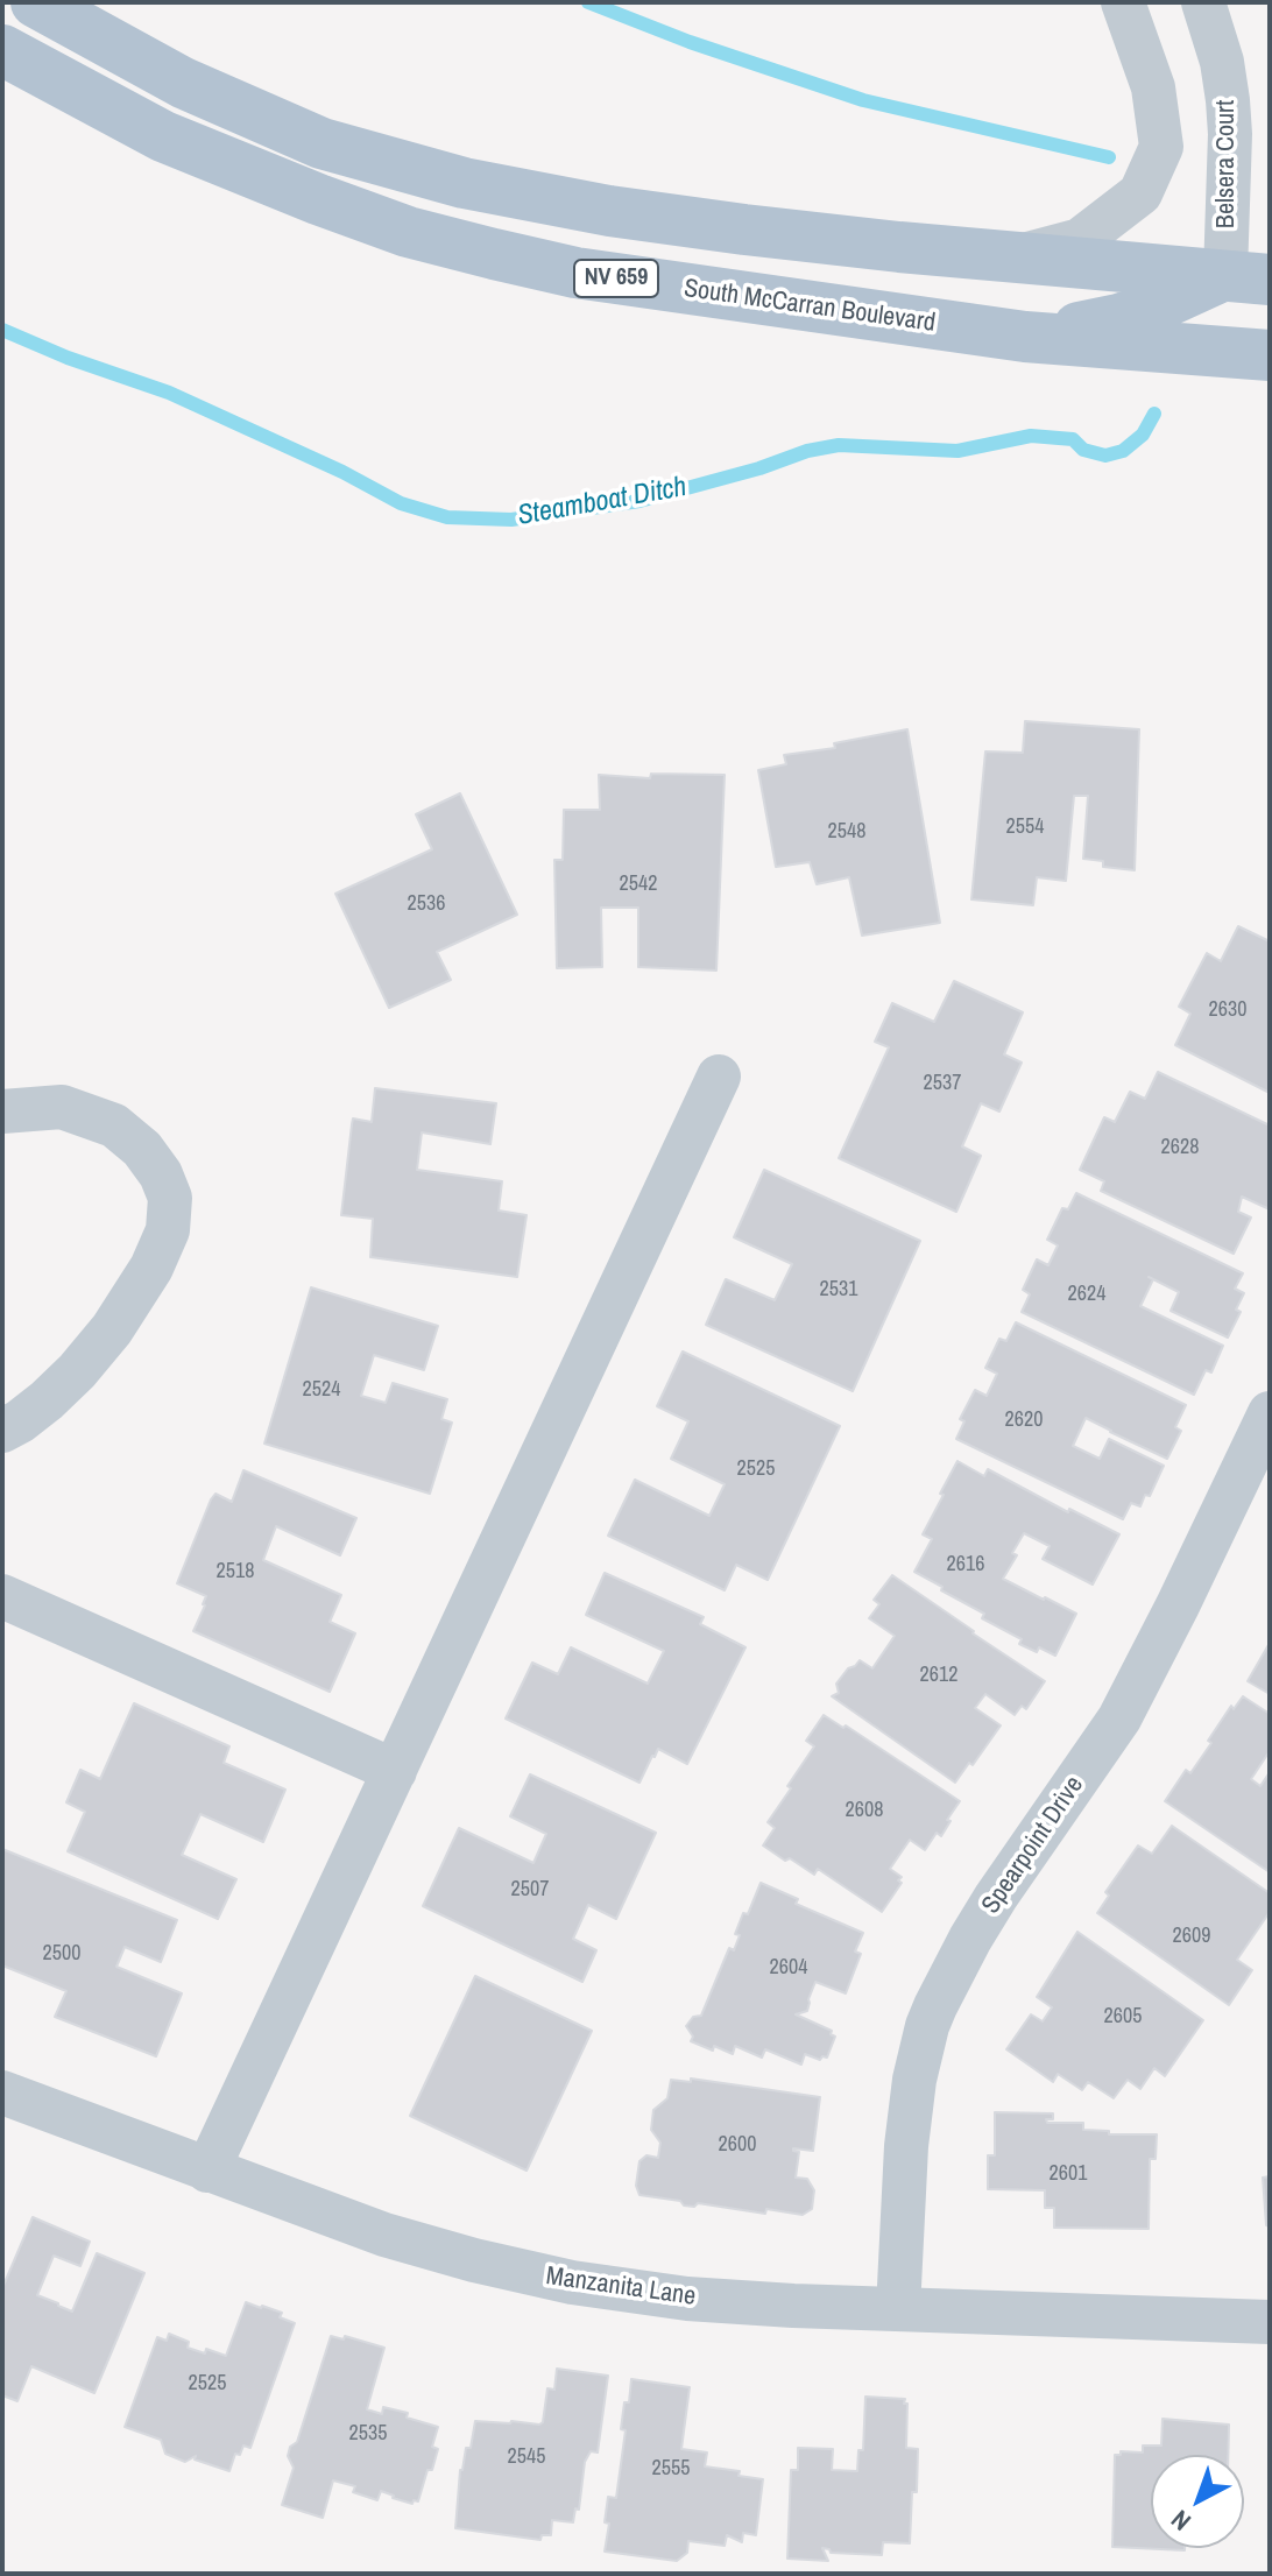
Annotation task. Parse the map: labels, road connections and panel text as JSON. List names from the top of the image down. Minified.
{"streets":{"main road":["NV 659","South McCarran Boulevard"],"street":["Belsera Court","Spearpoint Drive","Manzanita Lane"]},"crossings":[["Spearpoint Drive","Manzanita Lane"]],"water":["Steamboat Ditch"],"house_numbers":["2554","2548","2542","2536","2630","2537","2628","2531","2624","2524","2620","2525","2616","2518","2612","2608","2507","2609","2500","2604","2605","2600","2601","2525","2535","2545","2555"],"north":"bottom left"}
